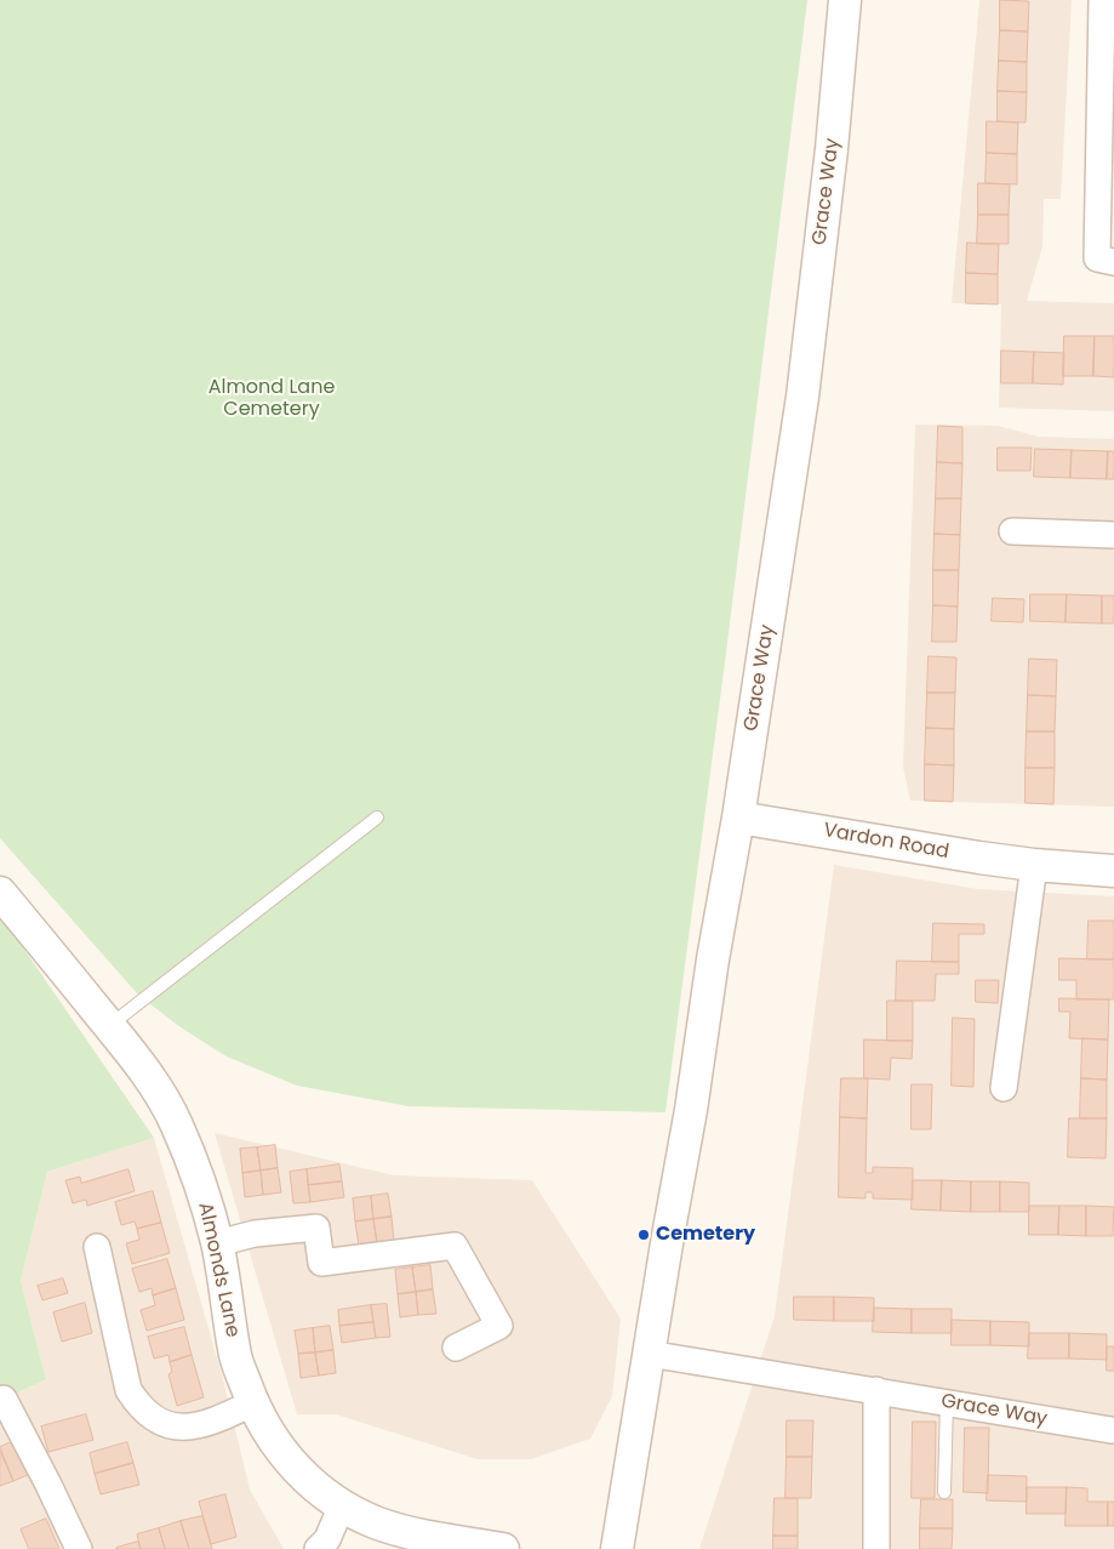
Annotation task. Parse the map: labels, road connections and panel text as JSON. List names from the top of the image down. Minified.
{"streets":{"street":["Grace Way","Vardon Road","Almonds Lane"]},"crossings":[["Grace Way","Vardon Road"]],"parks":["Almond Lane Cemetery"],"places":["Cemetery"]}
